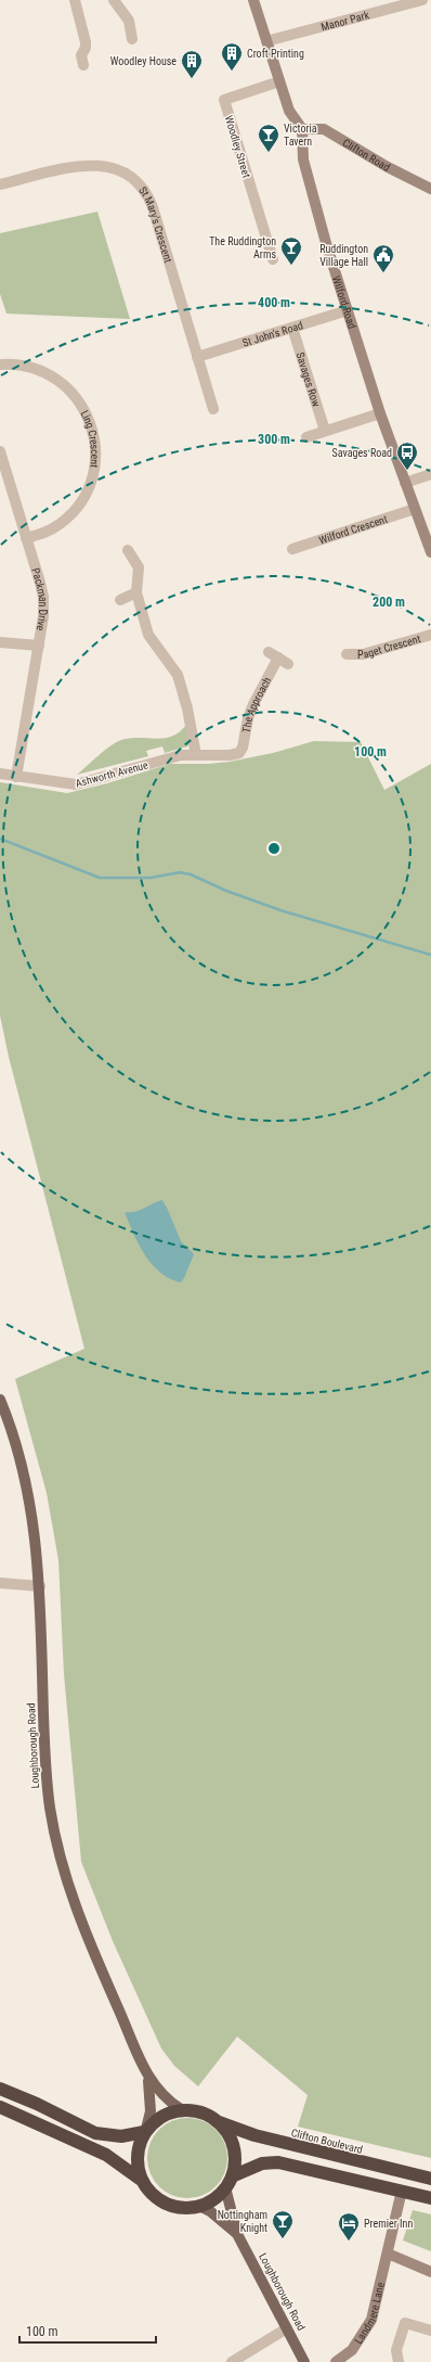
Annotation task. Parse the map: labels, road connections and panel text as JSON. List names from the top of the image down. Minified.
{"streets":{"highway":["Clifton Boulevard"],"main road":["Clifton Road","Wilford Road","Loughborough Road","Landmere Lane"],"street":["Manor Park","Woodley Street","St Mary's Crescent","St John's Road","Savages Row","Ling Crescent","Wilford Crescent","Packman Drive","Paget Crescent","The Approach","Ashworth Avenue"]},"crossings":[["Clifton Road","Wilford Road"],["St Mary's Crescent","St John's Road"],["Wilford Road","St John's Road"],["Wilford Road","Wilford Crescent"],["St John's Road","Savages Row"],["Ling Crescent","Packman Drive"],["Packman Drive","Ashworth Avenue"],["The Approach","Ashworth Avenue"],["Loughborough Road","Clifton Boulevard"]],"places":{"building":["Croft Printing","Woodley House"],"bar":["Victoria Tavern","The Ruddington Arms","Nottingham Knight"],"public building":["Ruddington Village Hall"],"bus stop":["Savages Road"],"hotel":["Premier Inn"]},"scale_bar":"100 m","rings":["400 m","300 m","200 m","100 m"]}
